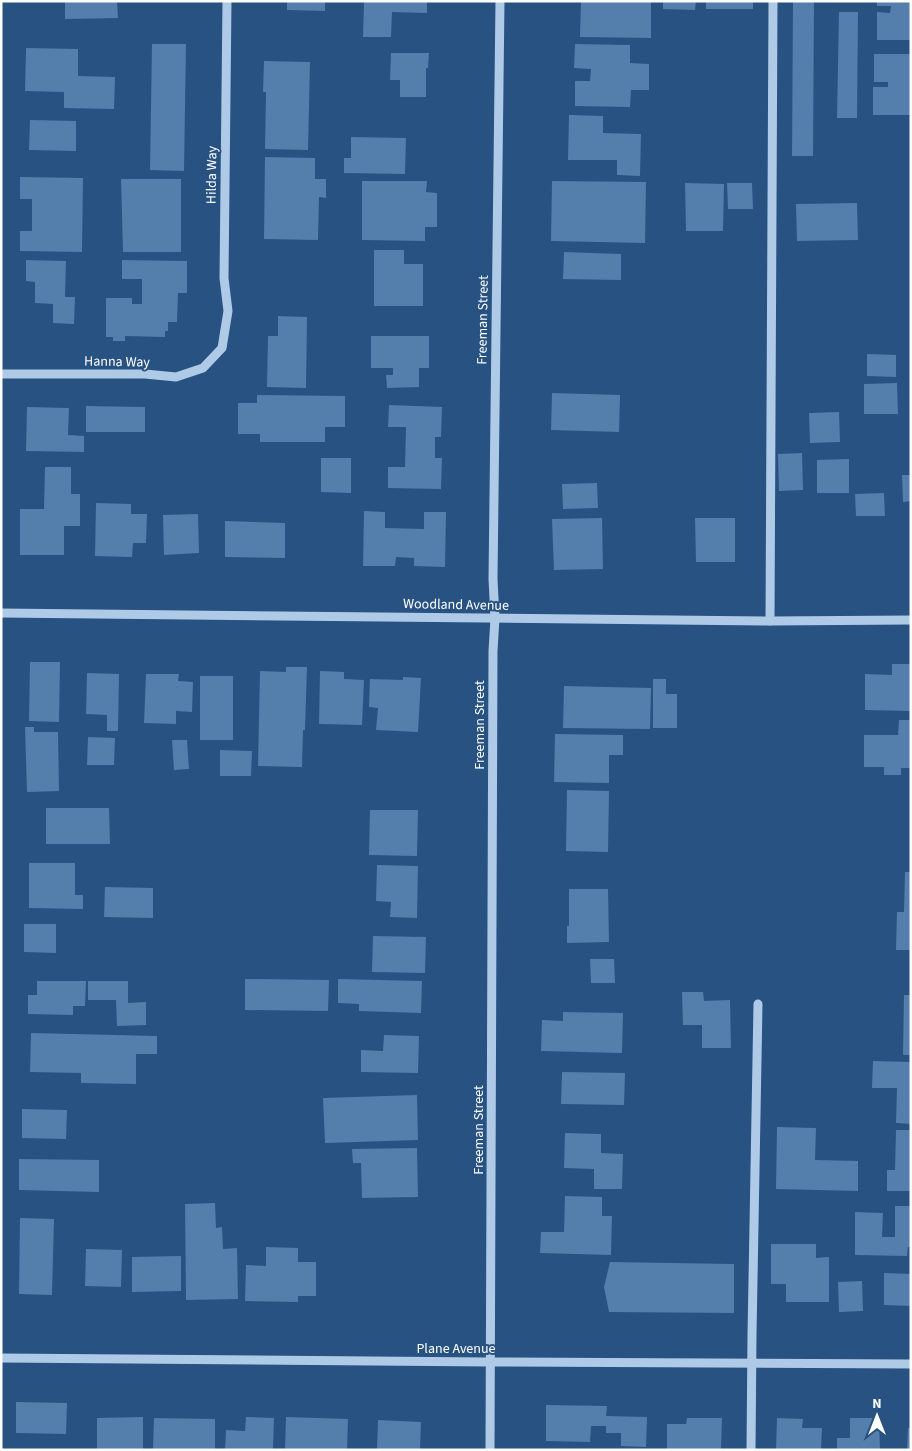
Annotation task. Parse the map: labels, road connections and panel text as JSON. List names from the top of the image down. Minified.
{"streets":{"street":["Hilda Way","Freeman Street","Hanna Way","Woodland Avenue","Plane Avenue"]},"crossings":[["Hilda Way","Hanna Way"],["Freeman Street","Woodland Avenue"],["Freeman Street","Plane Avenue"]],"north":"top"}
